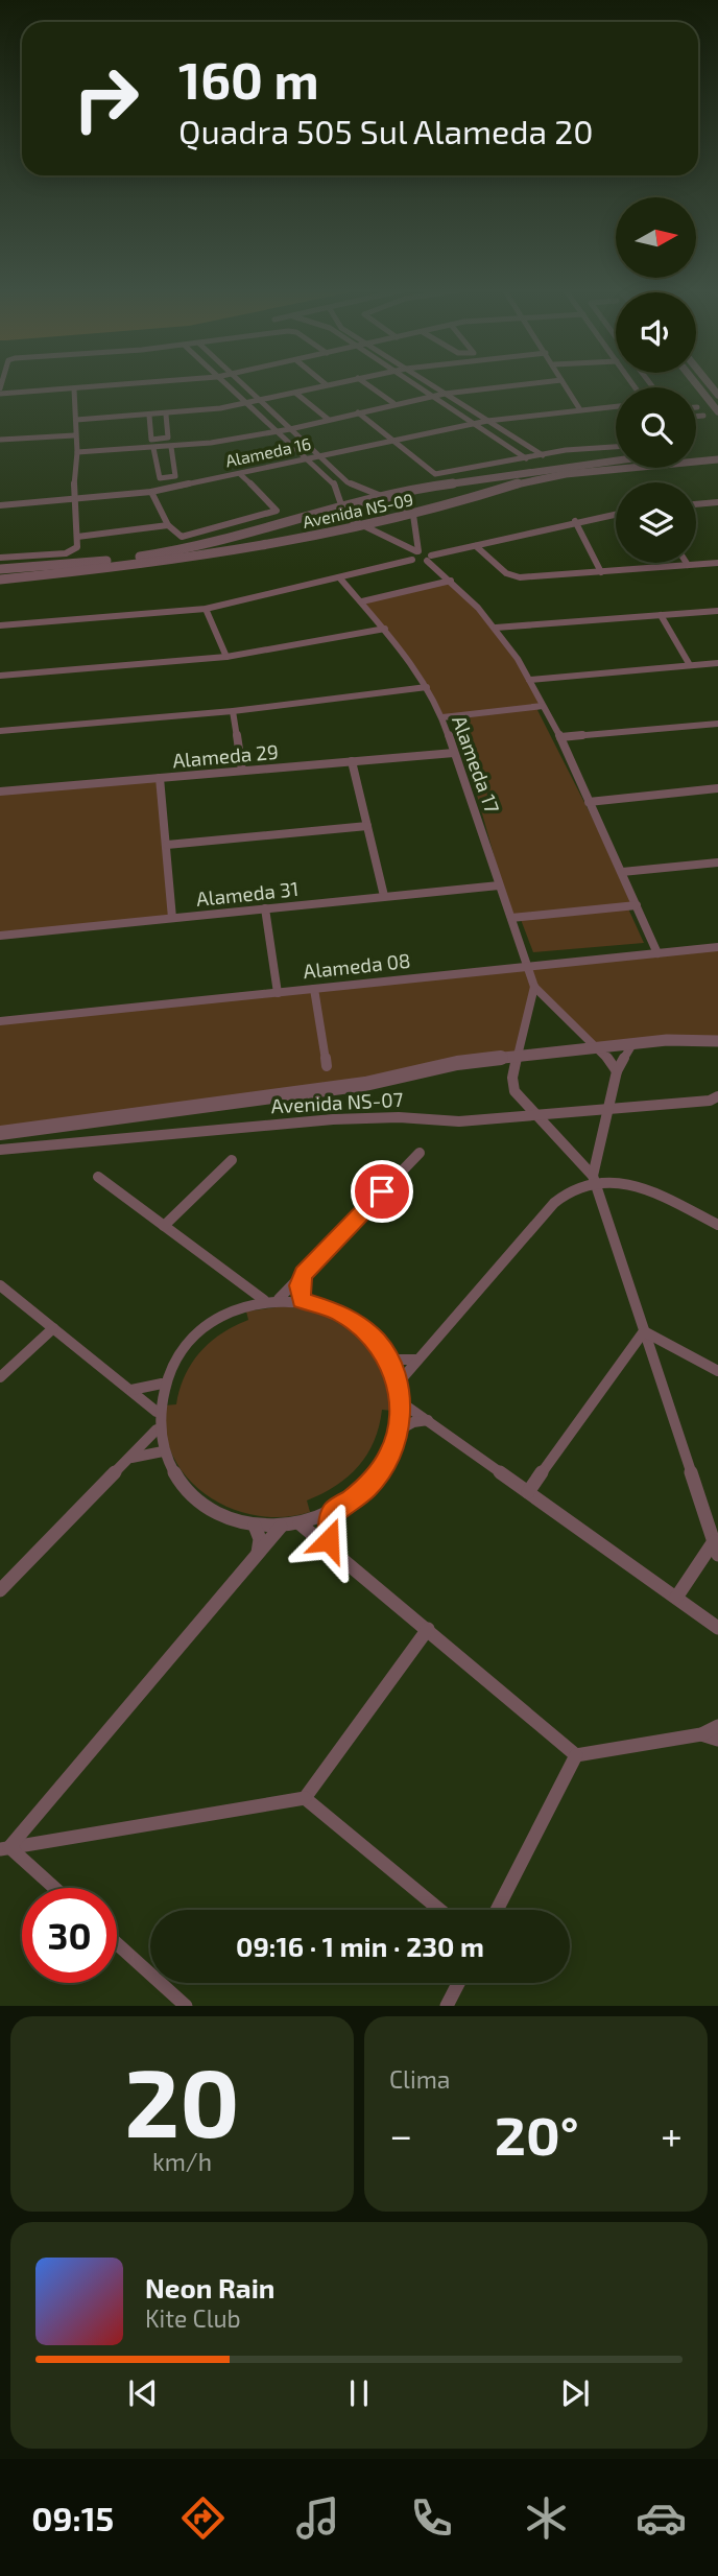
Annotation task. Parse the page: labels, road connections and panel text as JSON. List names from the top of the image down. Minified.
{"streets":{"street":["Alameda 16","Avenida NS-09","Alameda 29","Alameda 17","Alameda 31","Alameda 08","Avenida NS-07"]},"crossings":[["Alameda 29","Alameda 17"],["Alameda 17","Alameda 31"],["Alameda 17","Alameda 08"]],"north":"right","page":{"turn":["160 m","Quadra 505 Sul Alameda 20"],"limit":"30","trip":"09:16 · 1 min · 230 m","tile":[["20","km/h"],"Clima"],"heat":["−","20°","+"],"song":["Neon Rain","Kite Club"],"tabs":"09:15"}}
